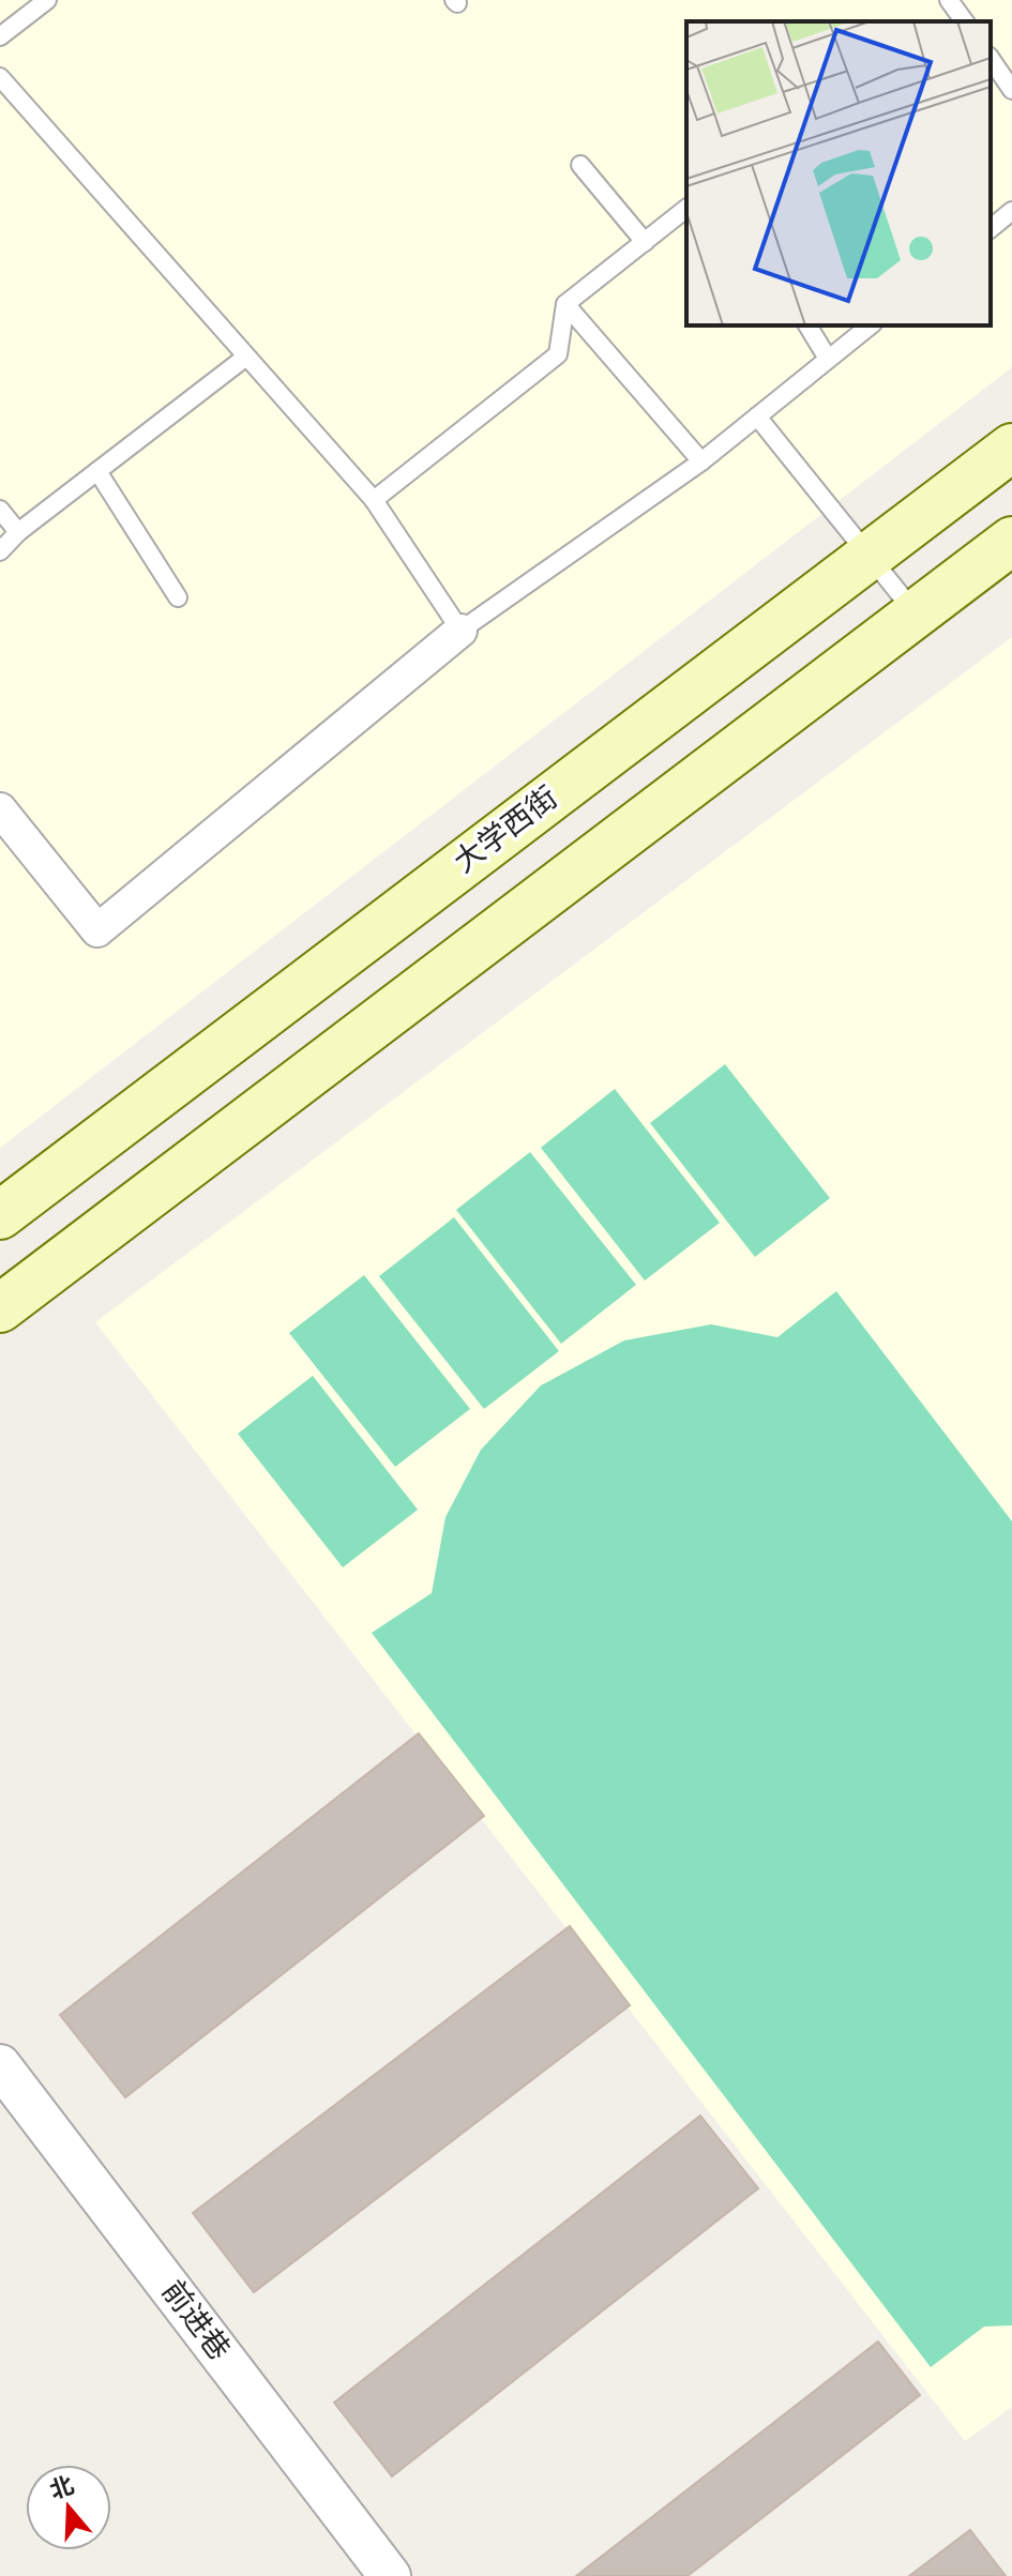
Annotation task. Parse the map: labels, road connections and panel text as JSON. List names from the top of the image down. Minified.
{"streets":{"main road":["大学西街"],"street":["前进巷"]},"north":"top"}
